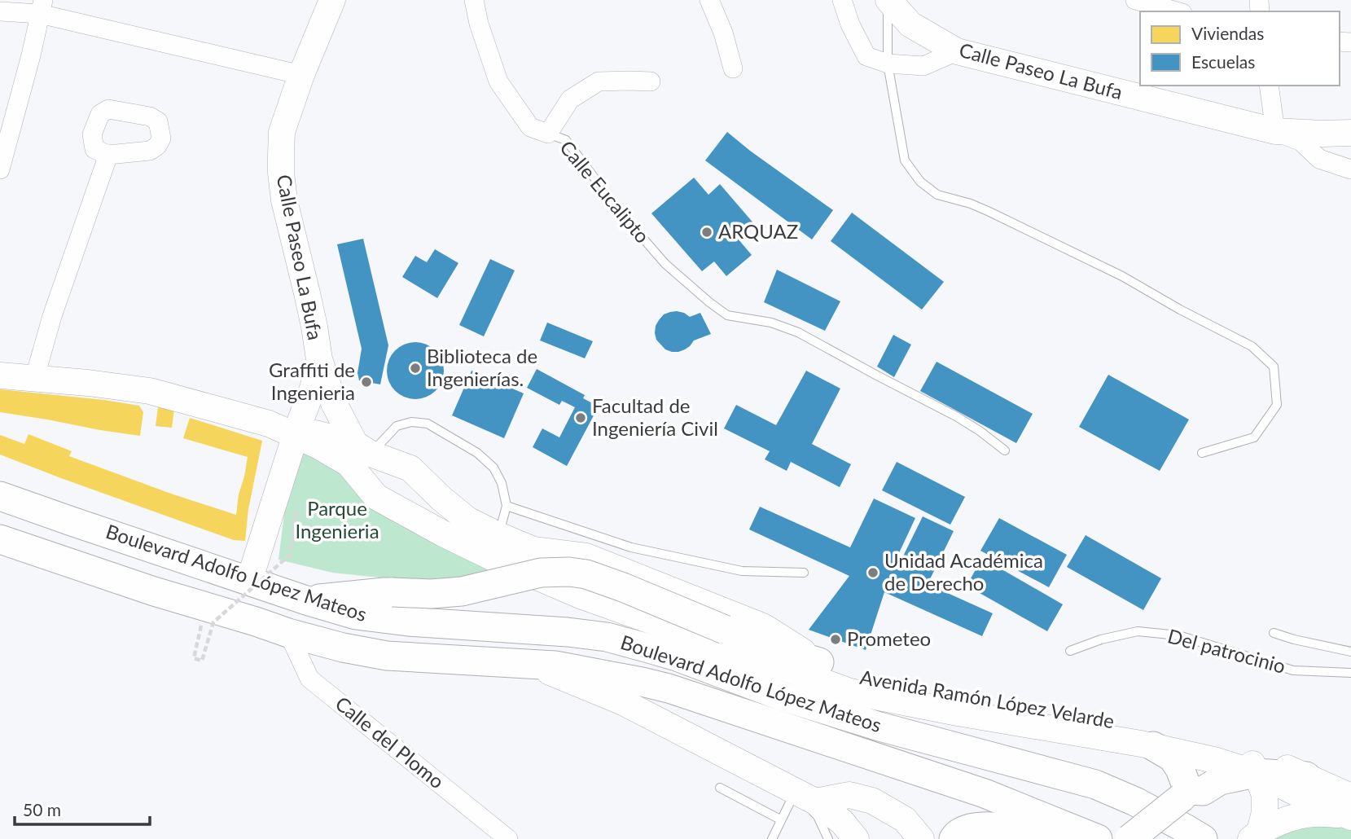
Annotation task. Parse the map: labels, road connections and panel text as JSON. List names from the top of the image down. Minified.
{"streets":{"main road":["Boulevard Adolfo López Mateos"],"street":["Calle Paseo La Bufa","Calle Eucalipto","Avenida Ramón López Velarde","Calle del Plomo"],"lane":["Del patrocinio"]},"crossings":[["Calle Paseo La Bufa","Boulevard Adolfo López Mateos"],["Calle Paseo La Bufa","Avenida Ramón López Velarde"],["Boulevard Adolfo López Mateos","Calle del Plomo"]],"parks":["Parque Ingenieria"],"places":["ARQUAZ","Biblioteca de Ingenierías.","Graffiti de Ingenieria","Facultad de Ingeniería Civil","Unidad Académica de Derecho","Prometeo"],"legend":["Viviendas","Escuelas"],"scale_bar":"50 m"}
